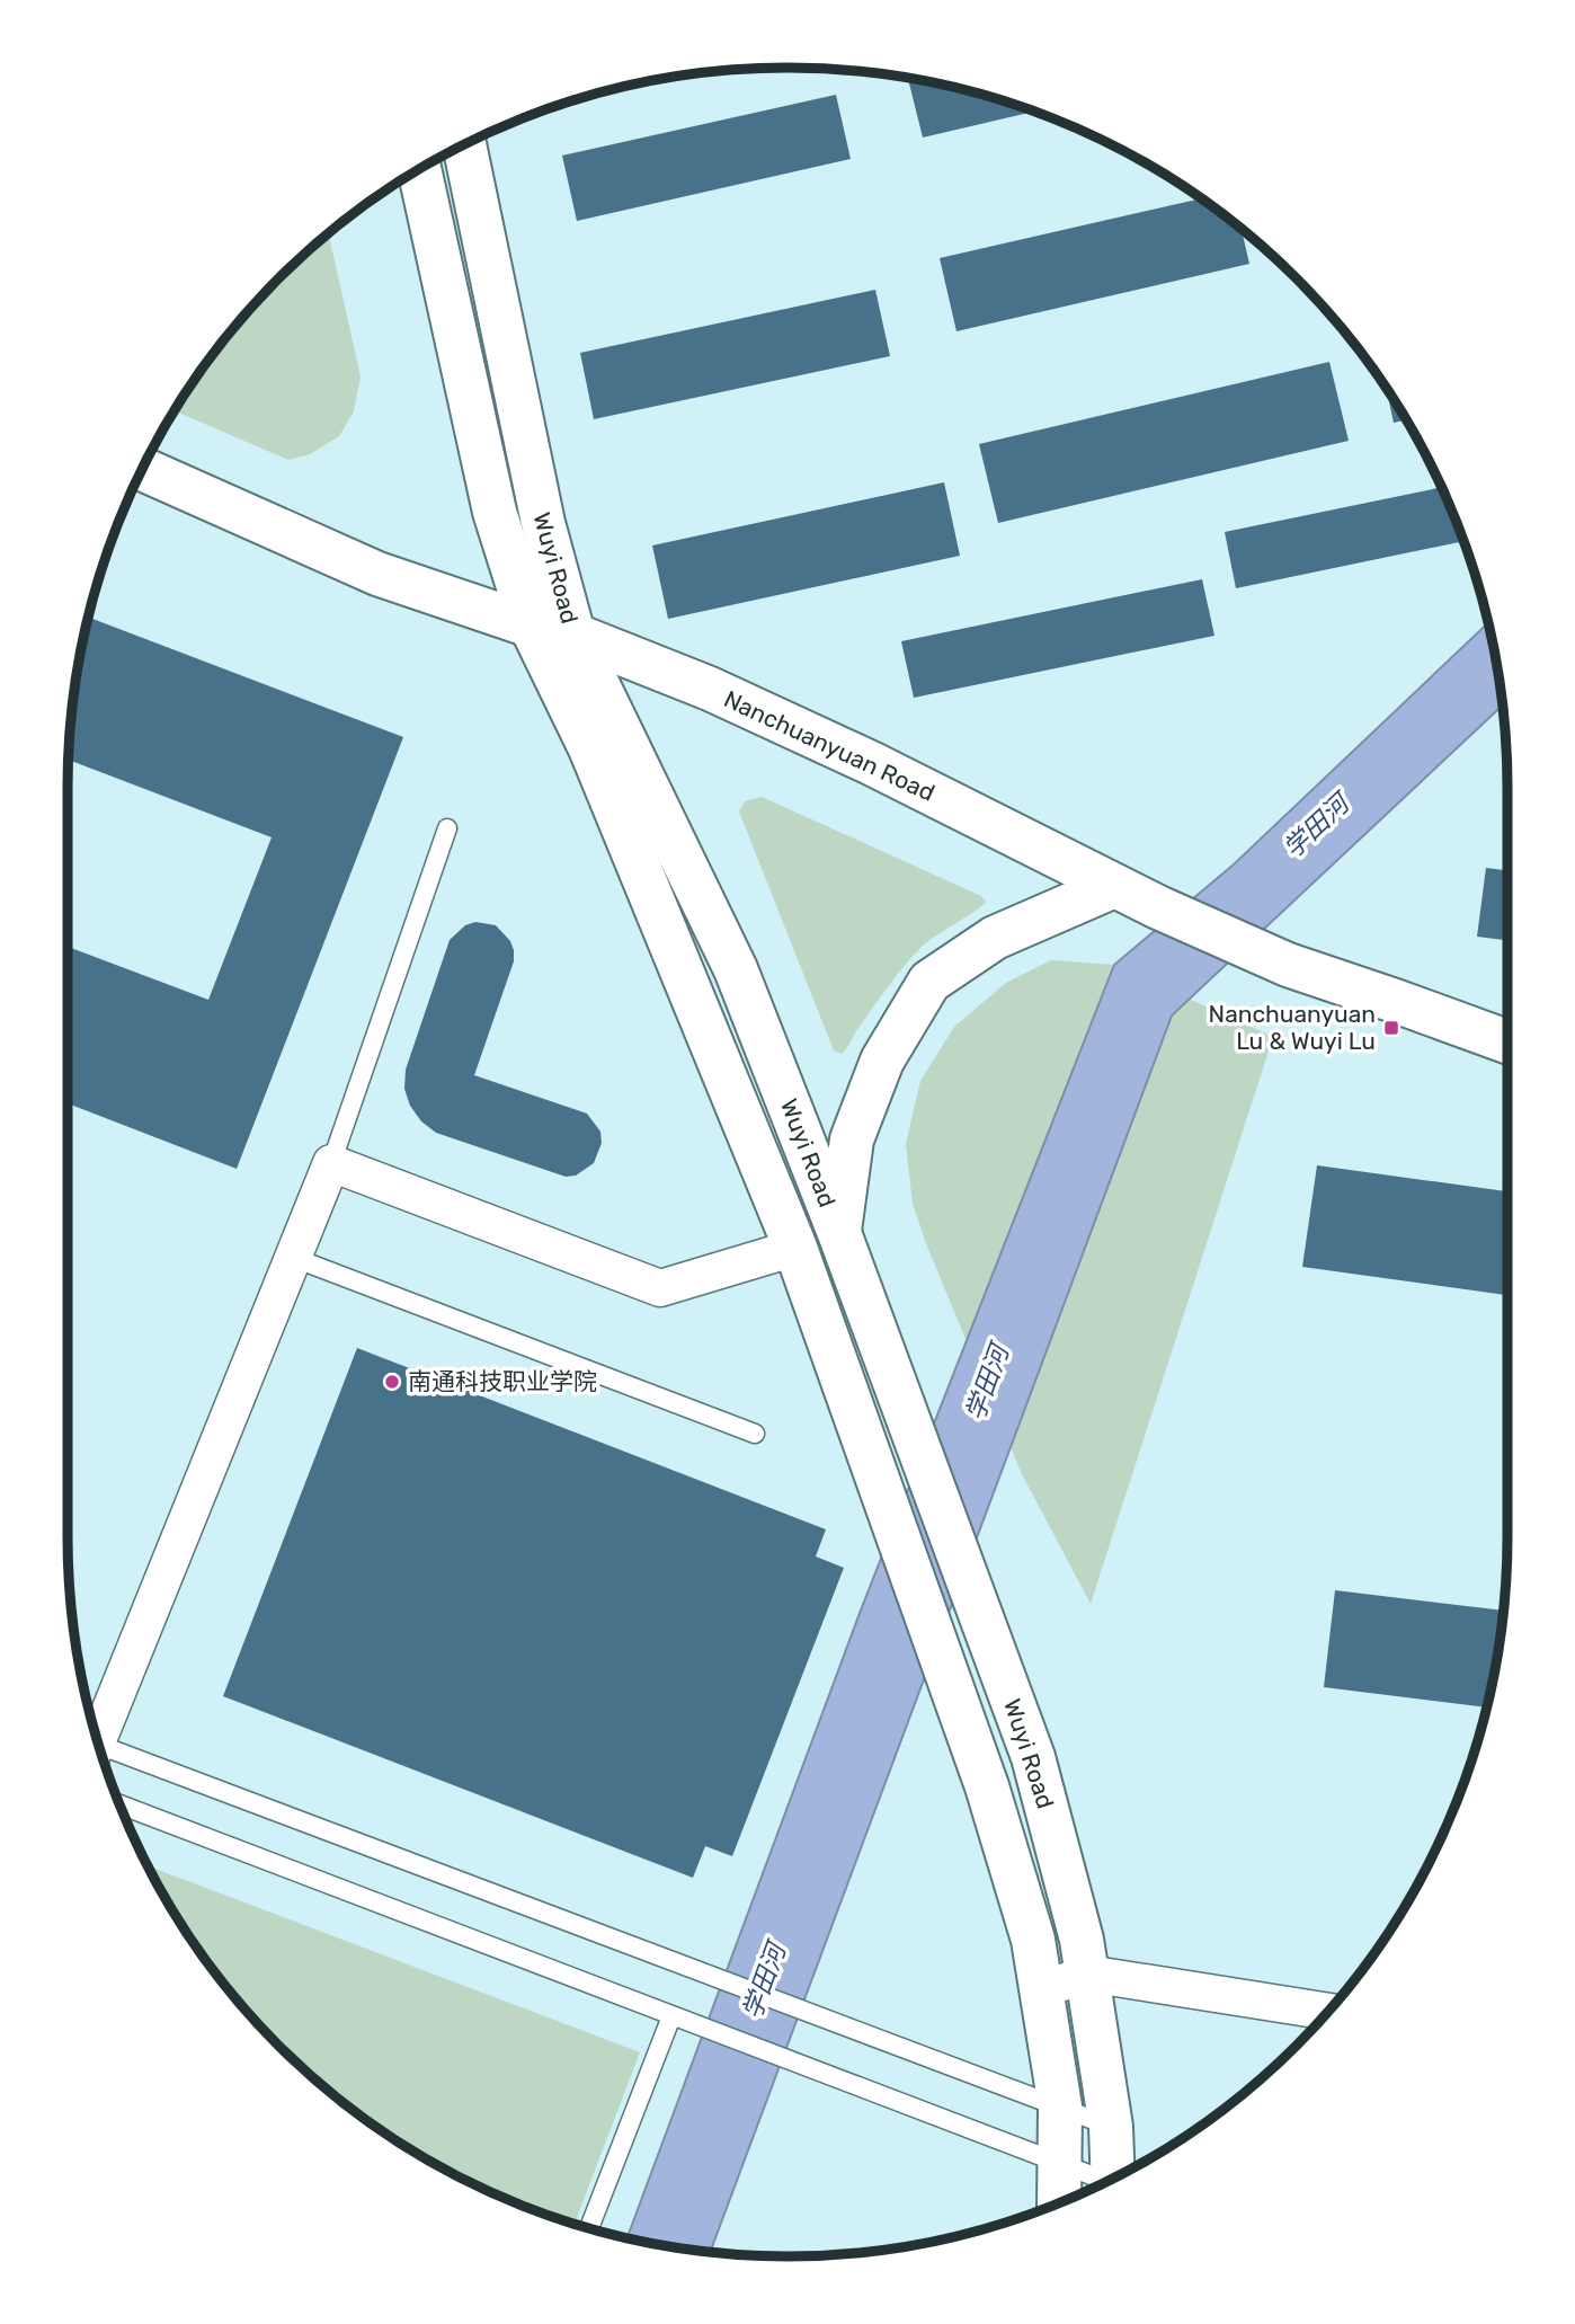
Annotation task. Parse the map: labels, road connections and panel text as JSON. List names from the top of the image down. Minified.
{"streets":{"main road":["Wuyi Road","Nanchuanyuan Road"]},"crossings":[["Wuyi Road","Nanchuanyuan Road"]],"water":["学田河"],"places":{"transit":["Nanchuanyuan Lu & Wuyi Lu"],"other":["南通科技职业学院"]}}
